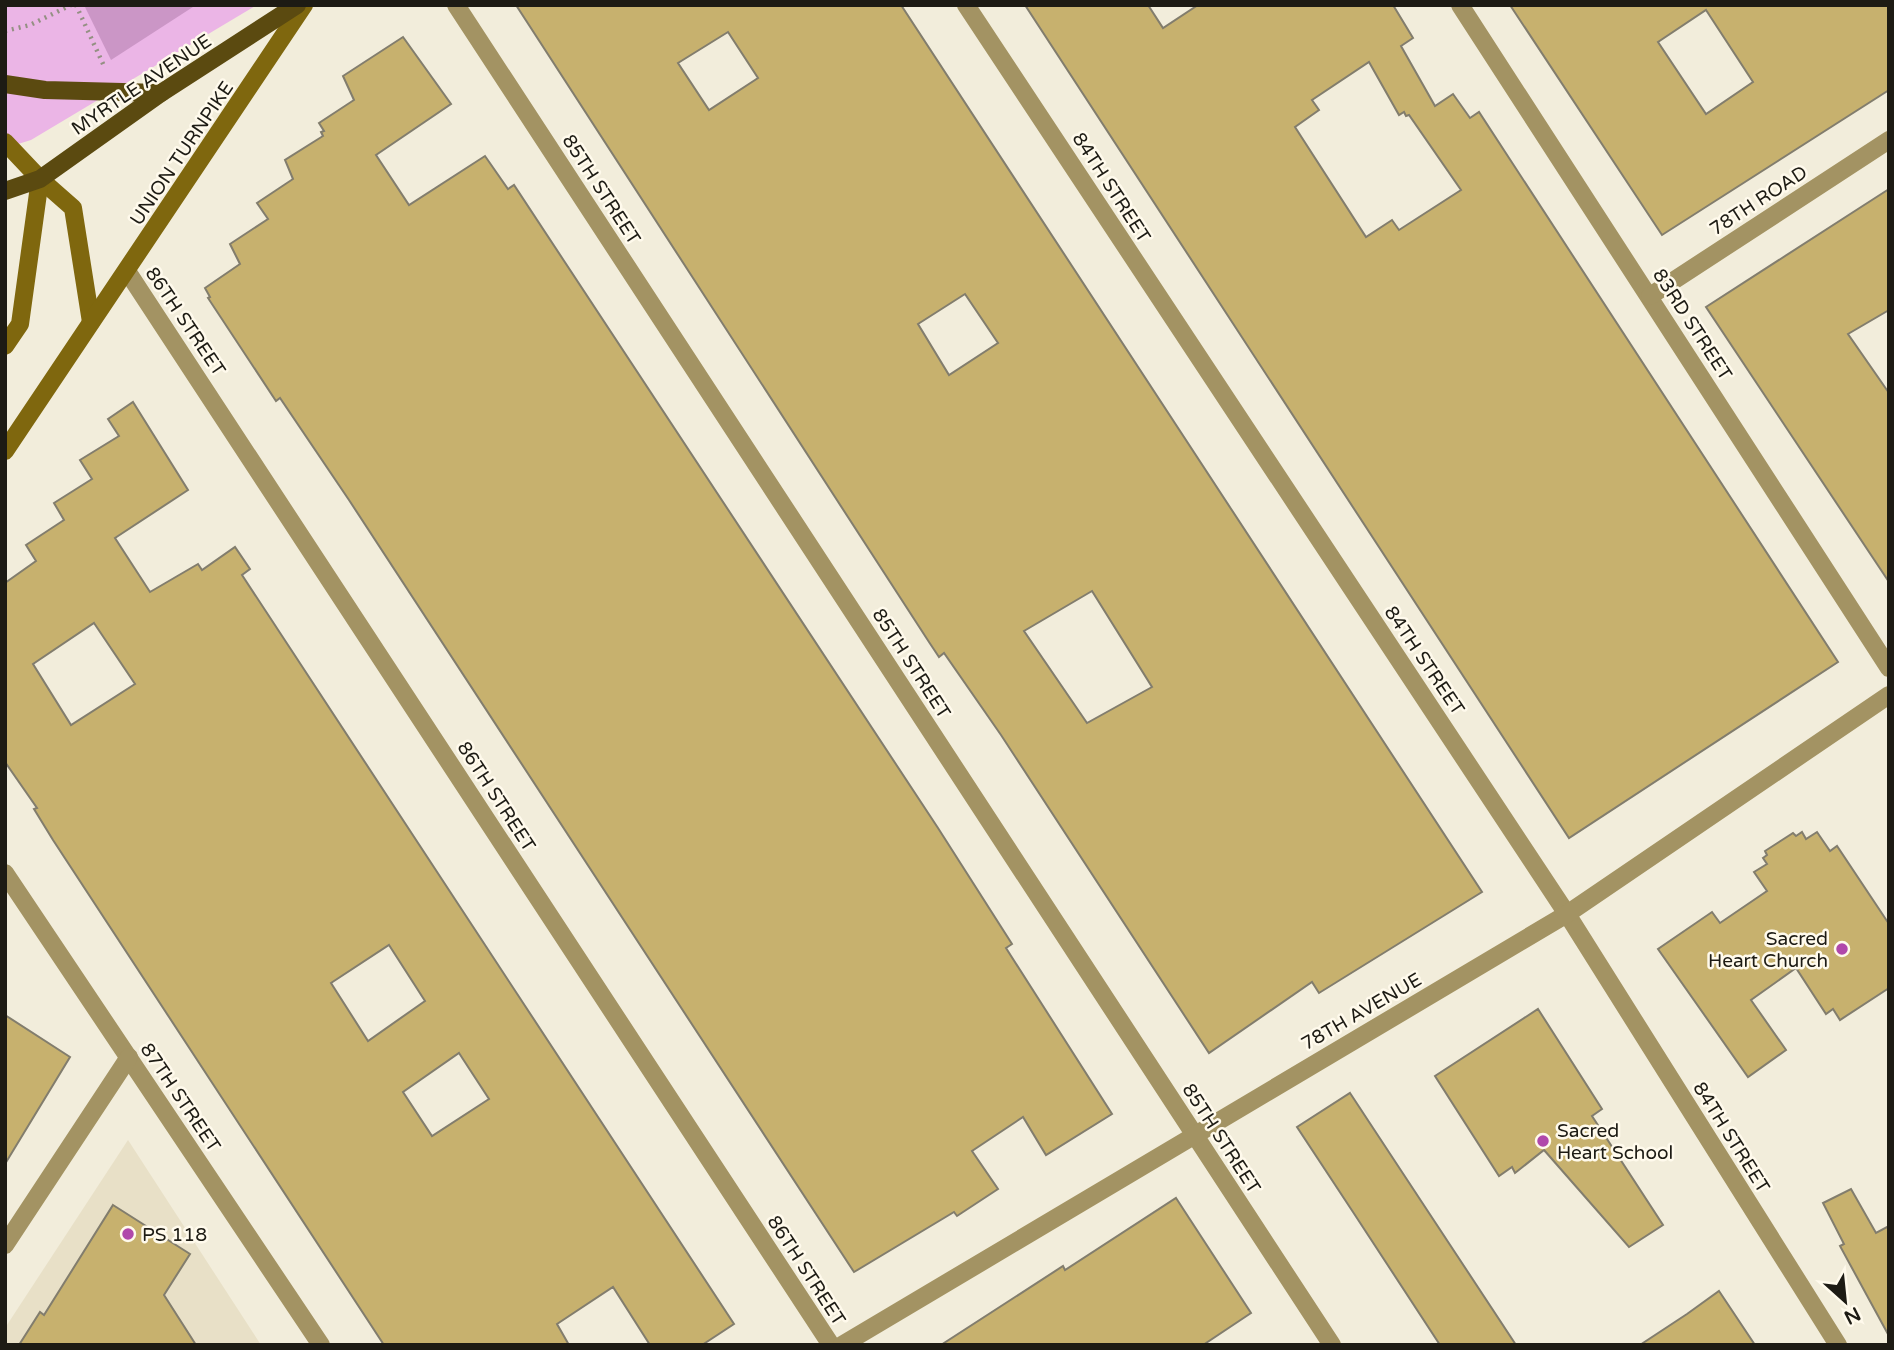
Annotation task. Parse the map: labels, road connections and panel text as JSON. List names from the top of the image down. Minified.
{"streets":{"main road":["MYRTLE AVENUE","UNION TURNPIKE"],"street":["84TH STREET","85TH STREET","78TH ROAD","86TH STREET","83RD STREET","78TH AVENUE","87TH STREET"]},"crossings":[["UNION TURNPIKE","86TH STREET"],["84TH STREET","78TH AVENUE"],["85TH STREET","78TH AVENUE"],["78TH ROAD","83RD STREET"]],"places":["Sacred Heart Church","Sacred Heart School","PS 118"],"north":"bottom right"}
